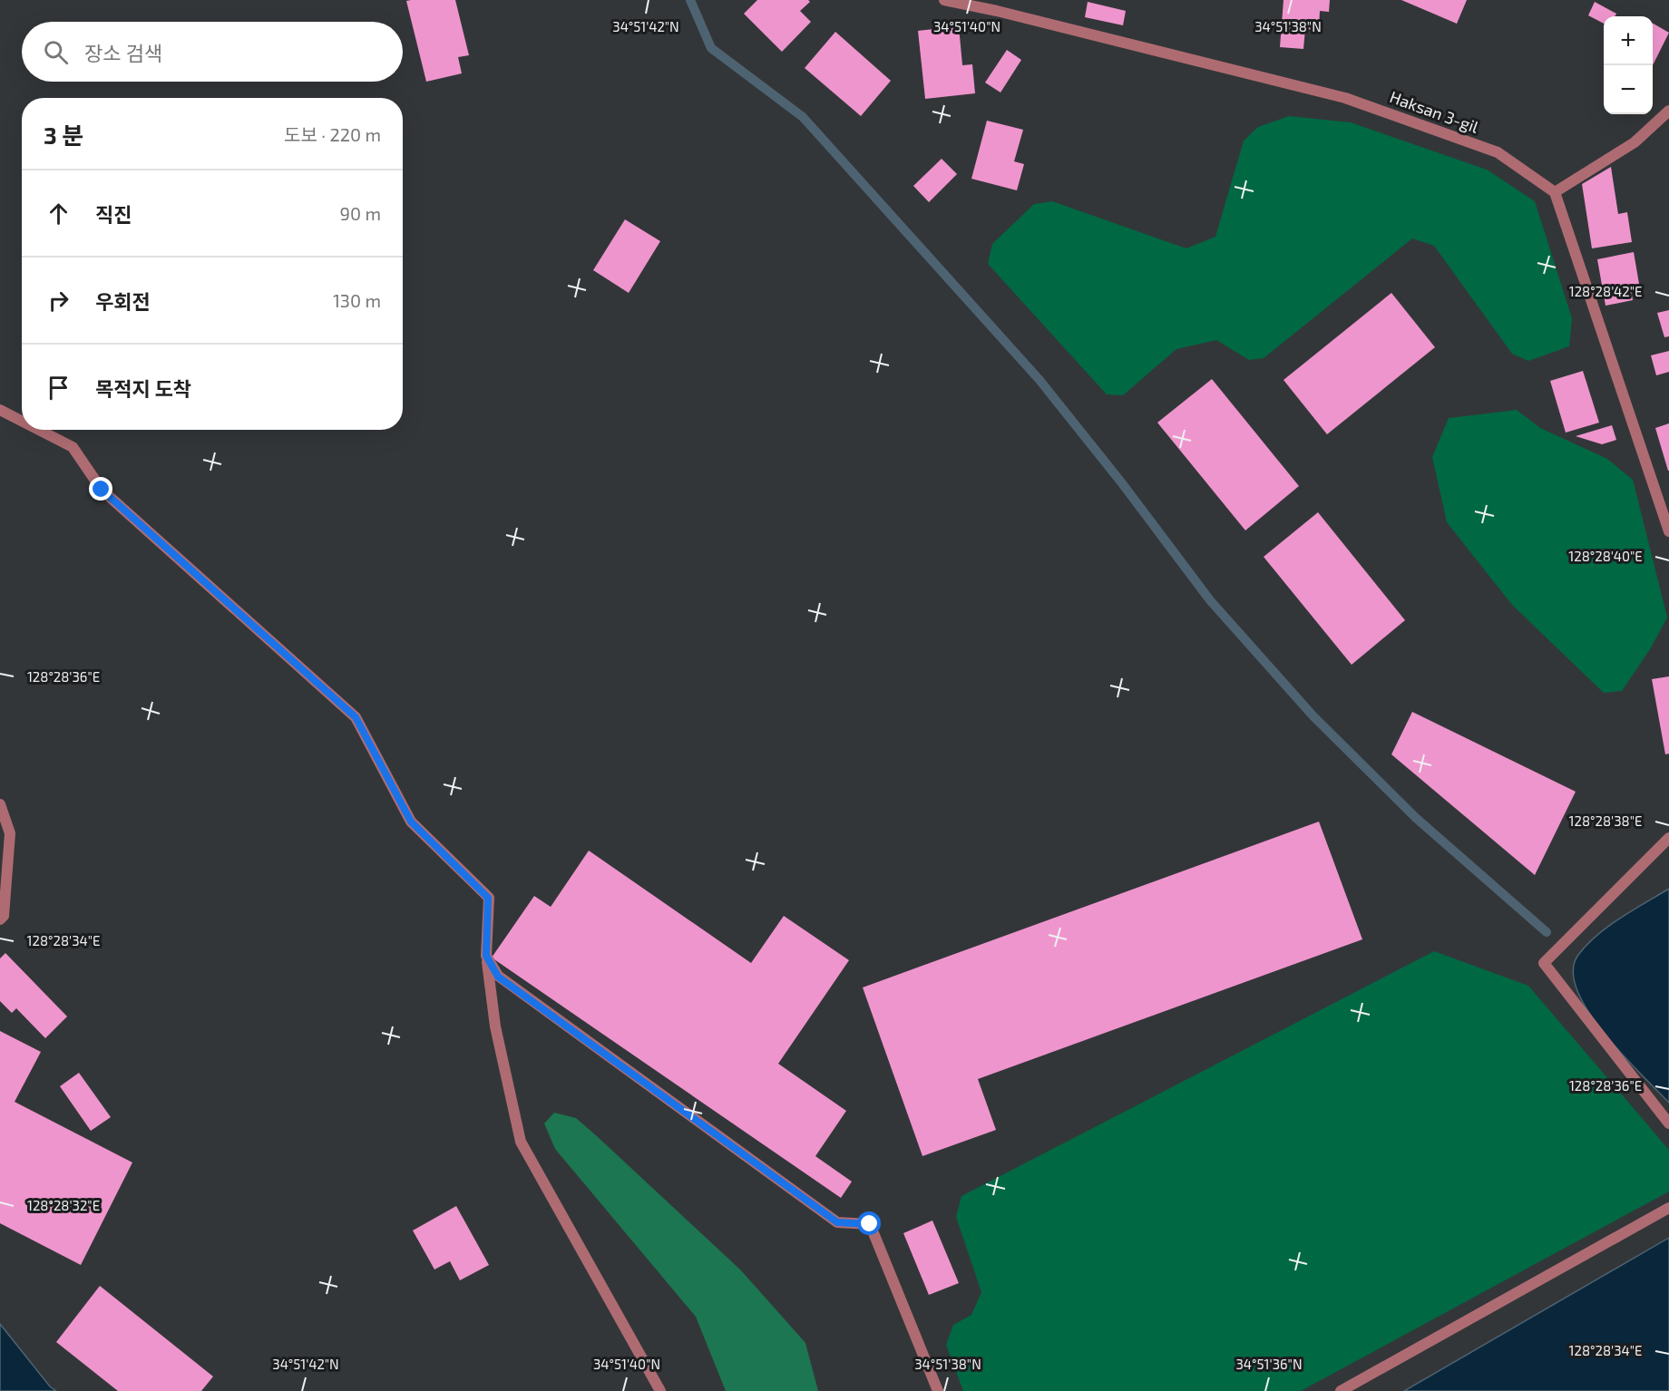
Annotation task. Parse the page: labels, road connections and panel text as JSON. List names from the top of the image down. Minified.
{"streets":{"street":["Haksan 3-gil"]},"page":{"map_buttons":["+","−"],"search":"장소 검색","heading":["3 분","도보 · 220 m"],"list":[["직진","90 m"],["우회전","130 m"],"목적지 도착"]},"coordinates":["34°51'42\"N","34°51'40\"N","34°51'38\"N","128°28'42\"E","128°28'40\"E","128°28'36\"E","128°28'38\"E","128°28'34\"E","128°28'32\"E","34°51'36\"N"]}
